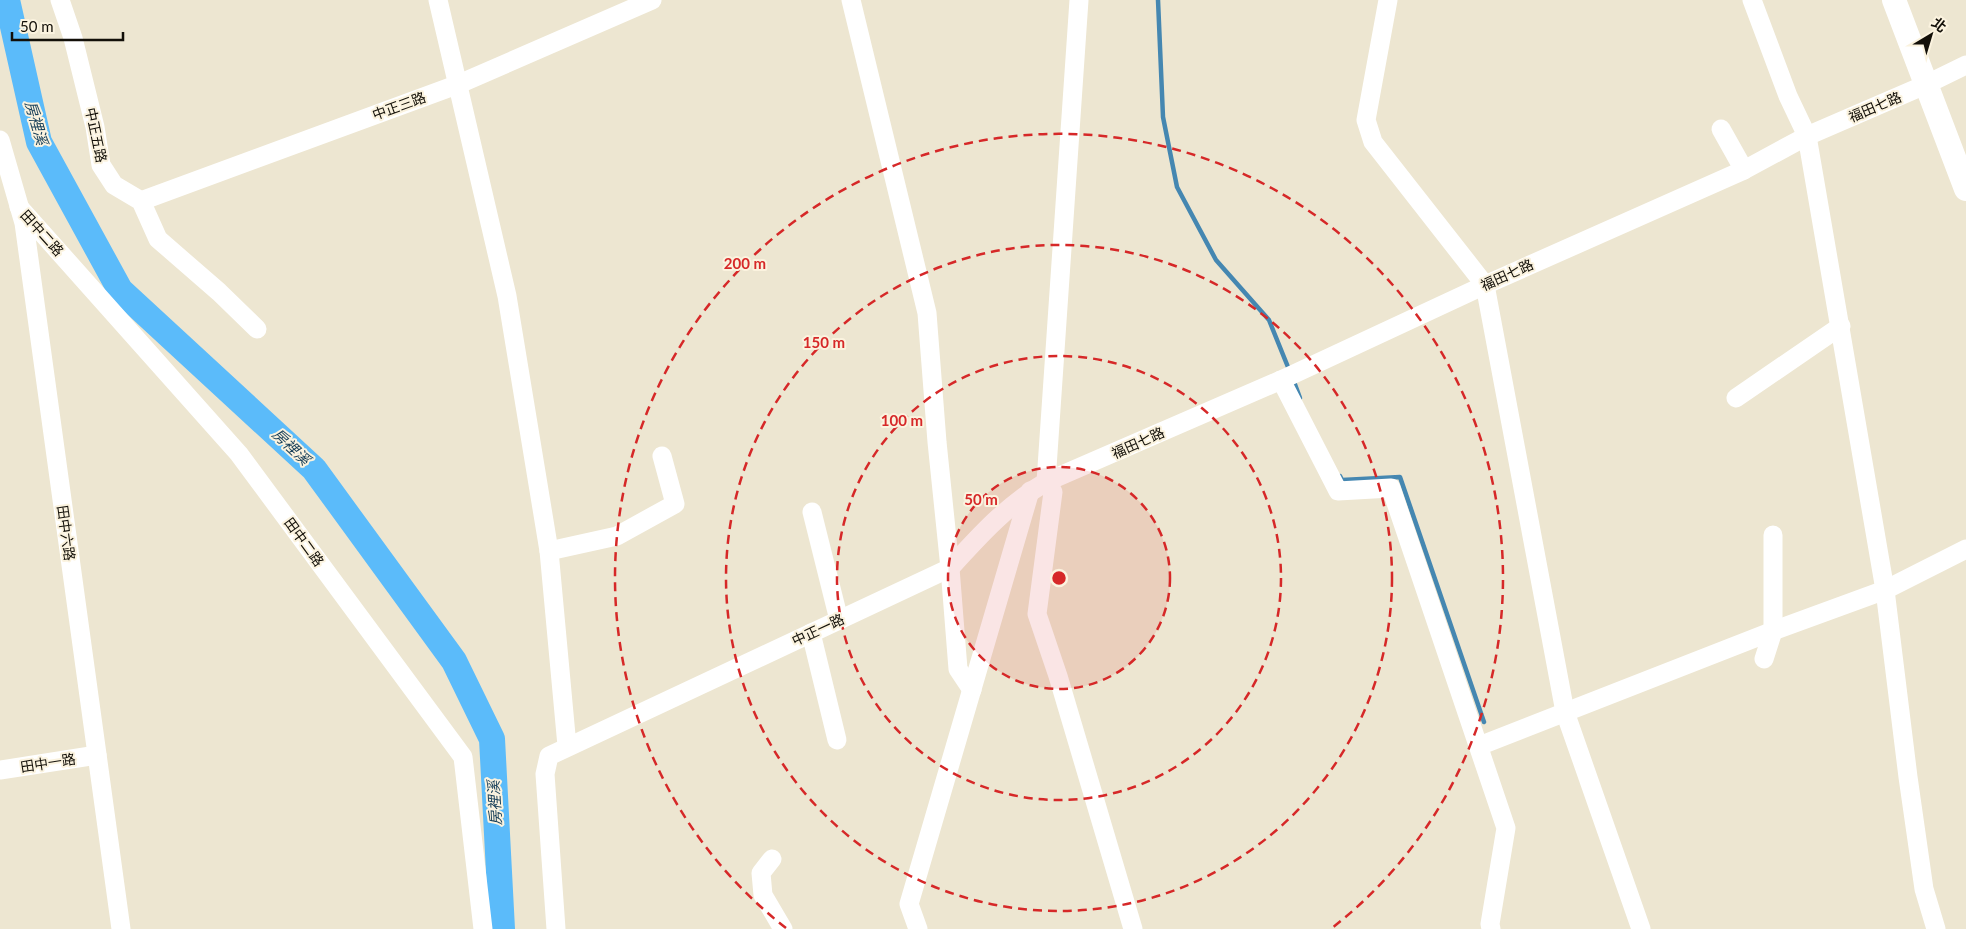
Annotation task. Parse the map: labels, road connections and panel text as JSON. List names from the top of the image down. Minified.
{"streets":{"lane":["中正三路","福田七路","中正五路","田中二路","田中六路","中正一路","田中一路"]},"crossings":[["中正三路","中正五路"],["福田七路","中正一路"],["田中二路","田中六路"],["田中六路","田中一路"]],"water":["房裡溪"],"scale_bar":"50 m","north":"top right","rings":["200 m","150 m","100 m","50 m"]}
